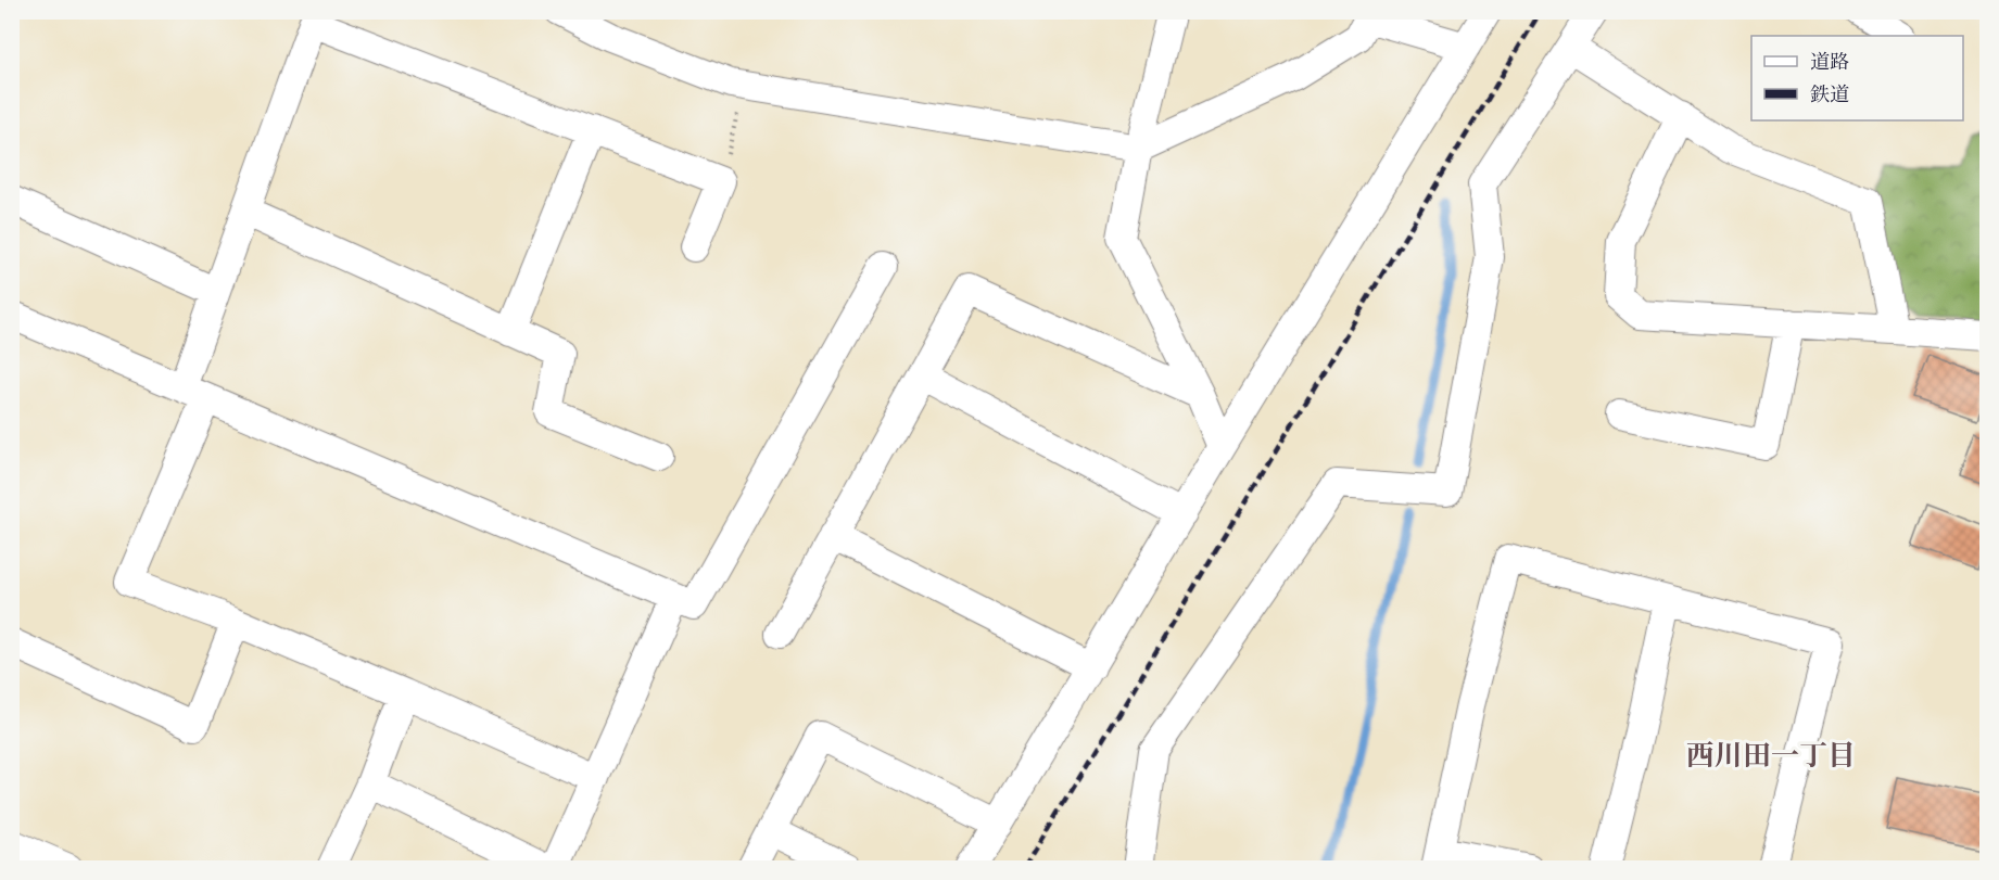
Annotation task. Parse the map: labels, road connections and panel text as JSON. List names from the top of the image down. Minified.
{"districts":["西川田一丁目"],"legend":["道路","鉄道"]}
